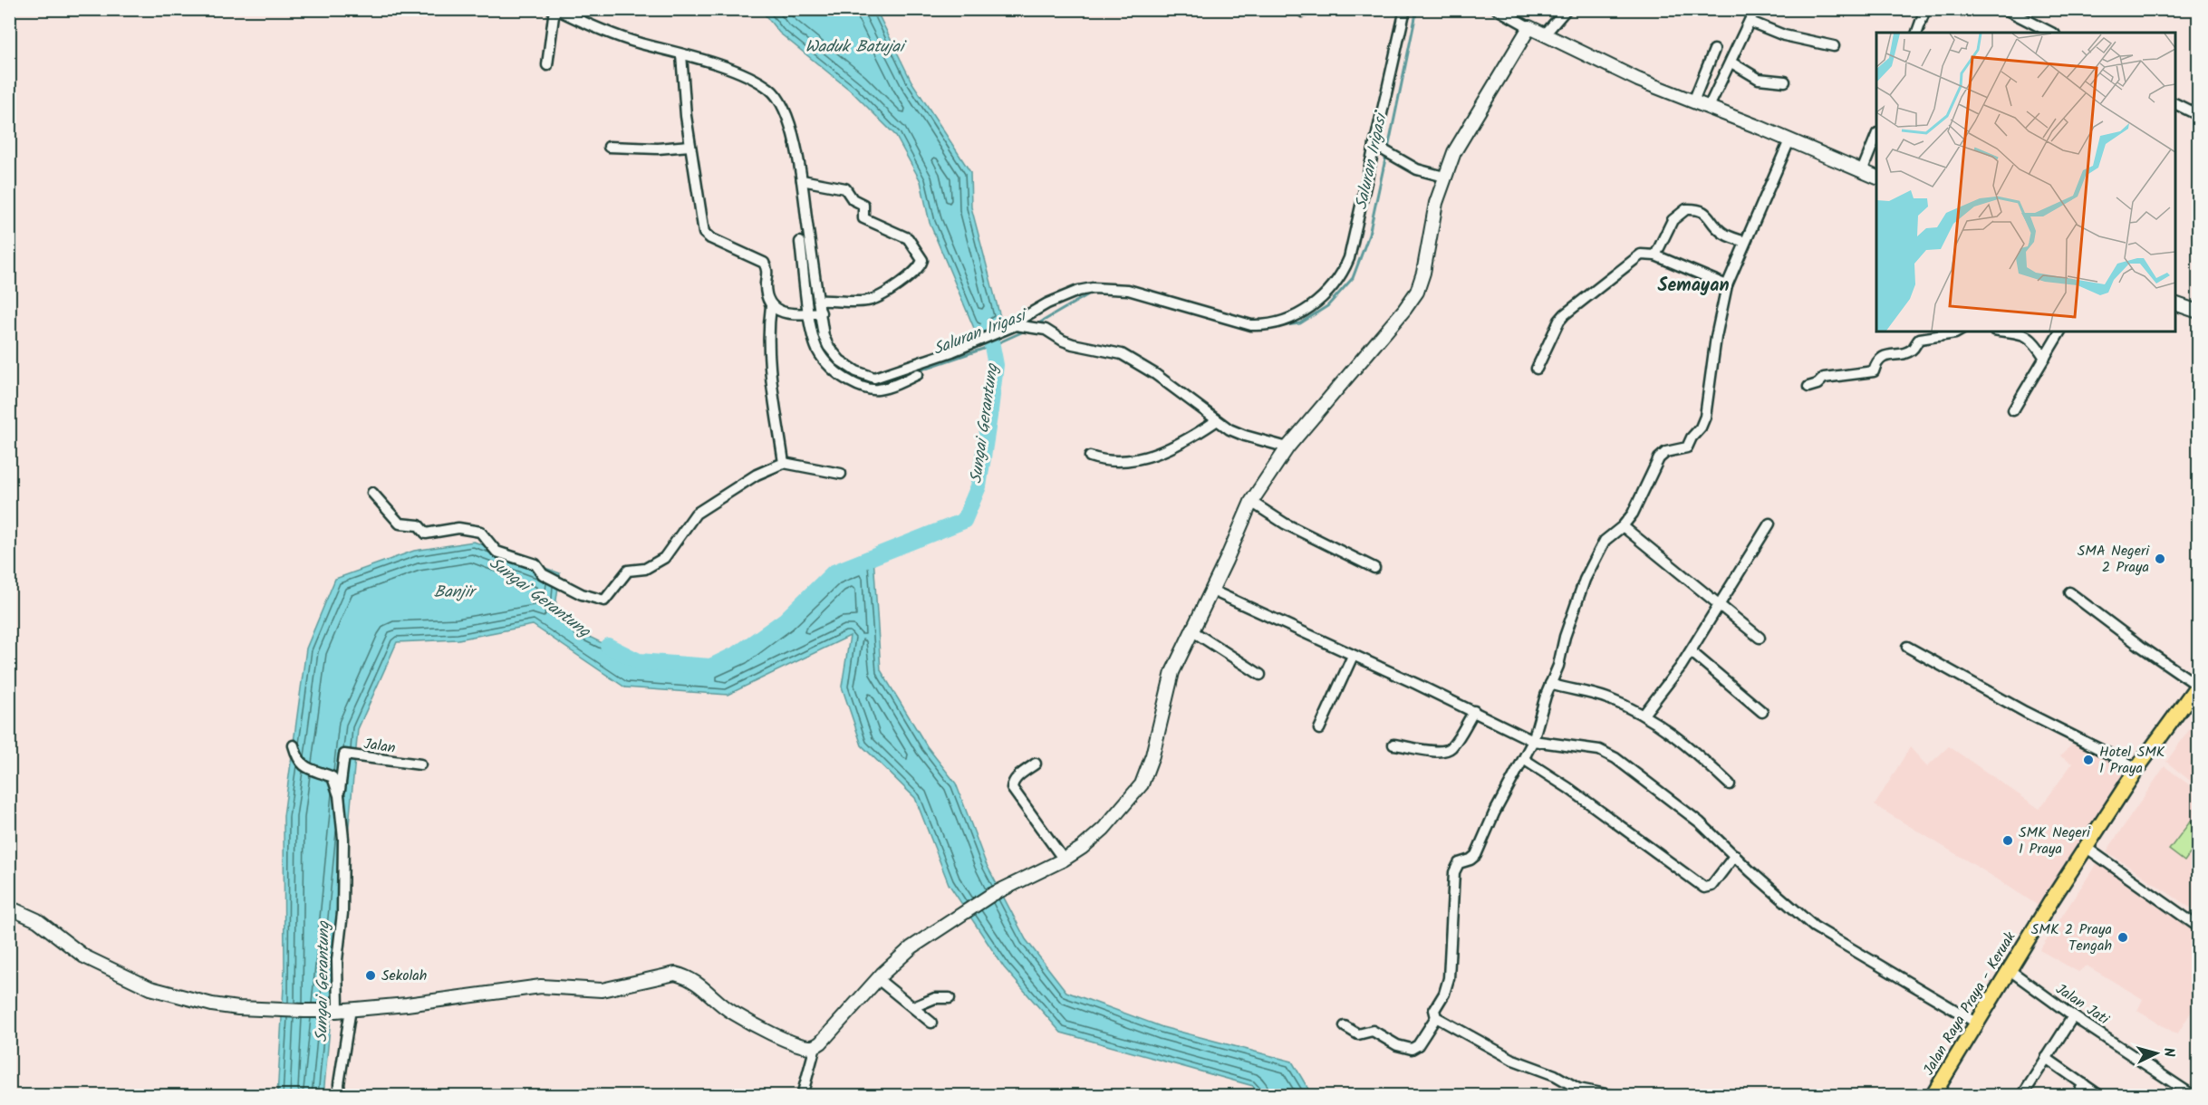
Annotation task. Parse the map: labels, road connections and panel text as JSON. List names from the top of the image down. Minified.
{"streets":{"main road":["Jalan Raya Praya - Keruak"],"street":["Jalan","Jalan Jati"]},"crossings":[["Jalan Raya Praya - Keruak","Jalan Jati"]],"districts":["Semayan"],"water":["Waduk Batujai","Saluran Irigasi","Sungai Gerantung","Banjir"],"places":["SMA Negeri 2 Praya","Hotel SMK 1 Praya","SMK Negeri 1 Praya","SMK 2 Praya Tengah","Sekolah"],"north":"right"}
